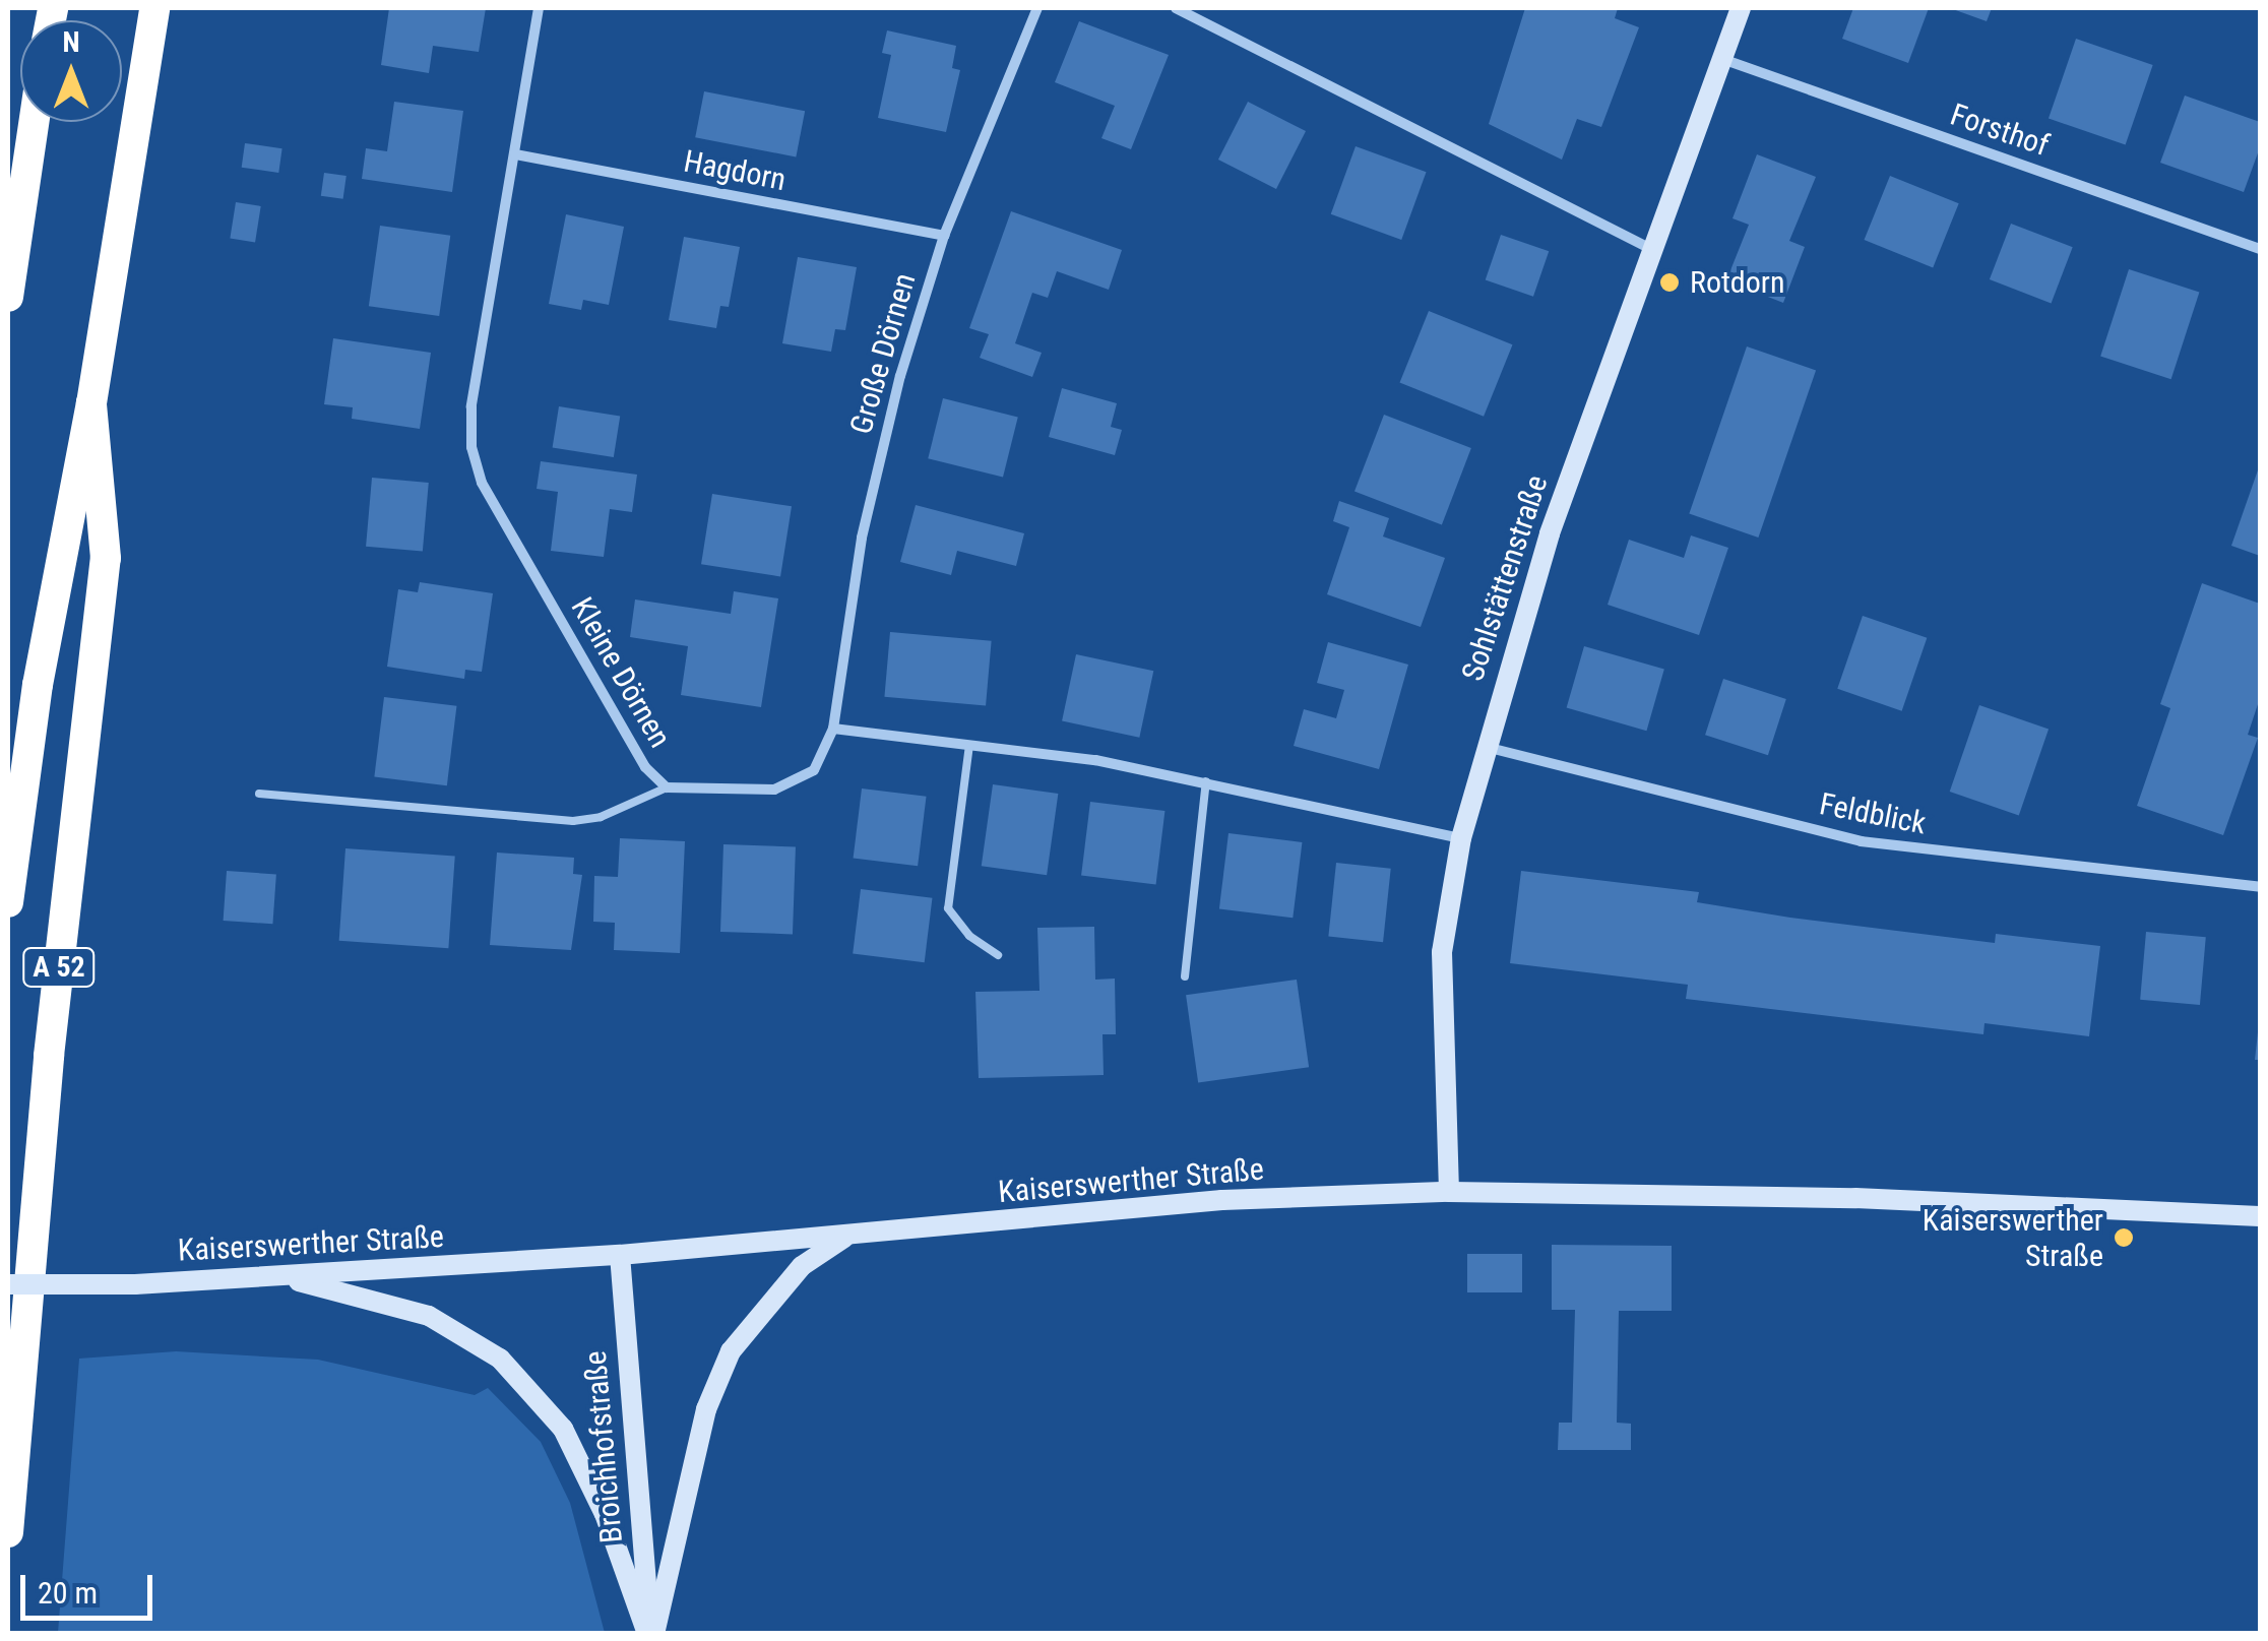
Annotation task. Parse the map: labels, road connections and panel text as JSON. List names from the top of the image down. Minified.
{"streets":{"highway":["A 52"],"main road":["Sohlstättenstraße","Kaiserswerther Straße","Broichhofstraße"],"street":["Forsthof","Hagdorn","Große Dörnen","Kleine Dörnen","Feldblick"]},"crossings":[["Forsthof","Sohlstättenstraße"],["Hagdorn","Große Dörnen"],["Hagdorn","Kleine Dörnen"],["Große Dörnen","Kleine Dörnen"],["Sohlstättenstraße","Feldblick"],["Sohlstättenstraße","Kaiserswerther Straße"],["Kaiserswerther Straße","Broichhofstraße"]],"places":["Rotdorn","Kaiserswerther Straße"],"scale_bar":"20 m","north":"top"}
